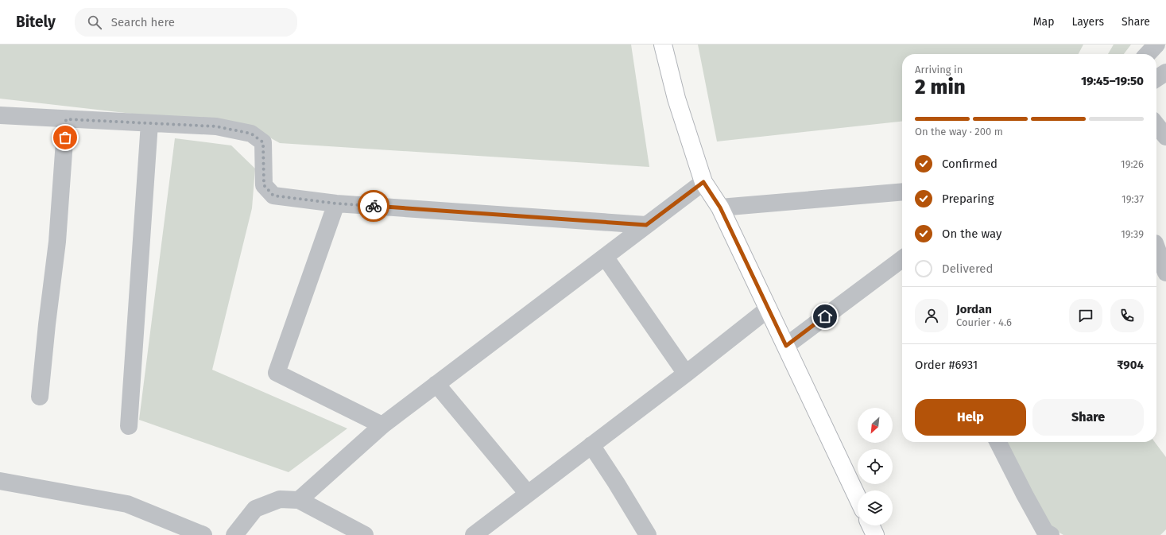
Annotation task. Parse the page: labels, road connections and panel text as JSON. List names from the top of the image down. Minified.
{"north":"bottom left","page":{"header":"Bitely","search":"Search here","nav":["Map","Layers","Share"],"heading":["2 min","Arriving in","19:45–19:50"],"panel":["Jordan","Courier · 4.6","Order #6931","₹904"],"bar":"On the way · 200 m","list":[["Confirmed","19:26"],["Preparing","19:37"],["On the way","19:39"],"Delivered"],"buttons":["Help","Share"]}}
